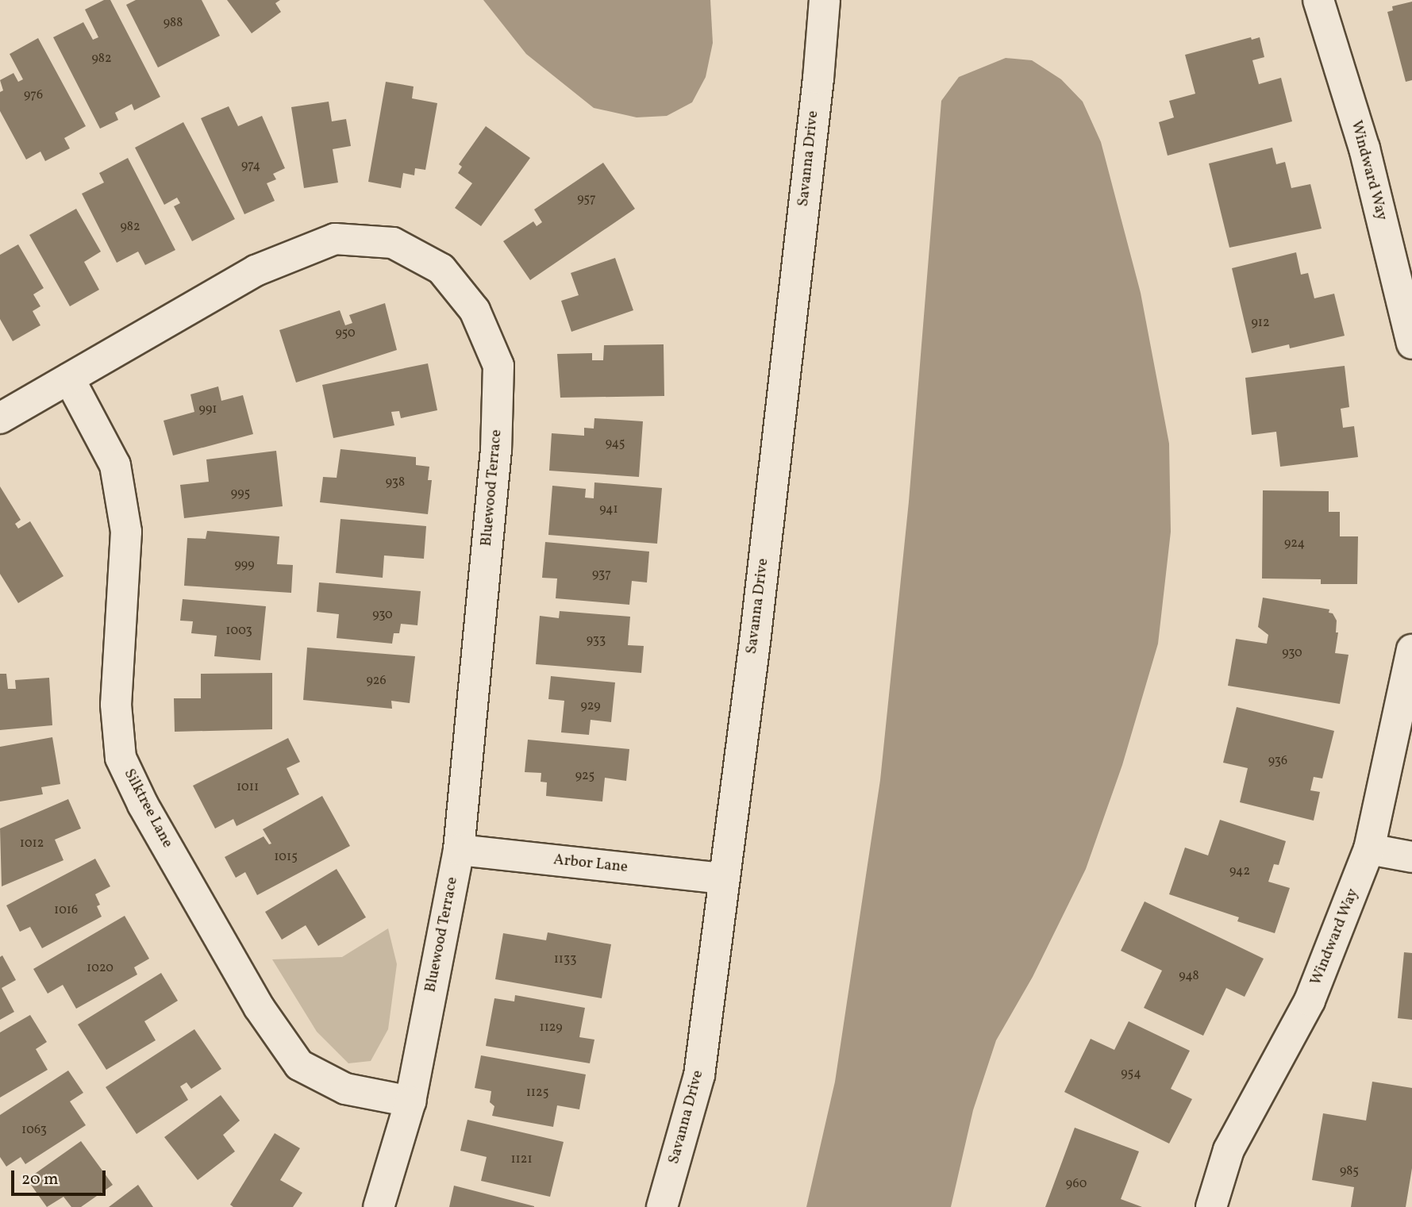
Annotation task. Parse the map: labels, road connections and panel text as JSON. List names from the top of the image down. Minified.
{"streets":{"street":["Savanna Drive","Windward Way","Bluewood Terrace","Silktree Lane","Arbor Lane"]},"crossings":[["Savanna Drive","Arbor Lane"],["Bluewood Terrace","Silktree Lane"],["Bluewood Terrace","Arbor Lane"]],"house_numbers":["988","982","976","974","957","982","912","950","991","945","938","995","941","924","999","937","930","1003","933","930","926","929","936","925","1011","1012","1015","942","1016","1133","1020","948","1129","954","1125","1063","1121","985","960"],"scale_bar":"20 m"}
